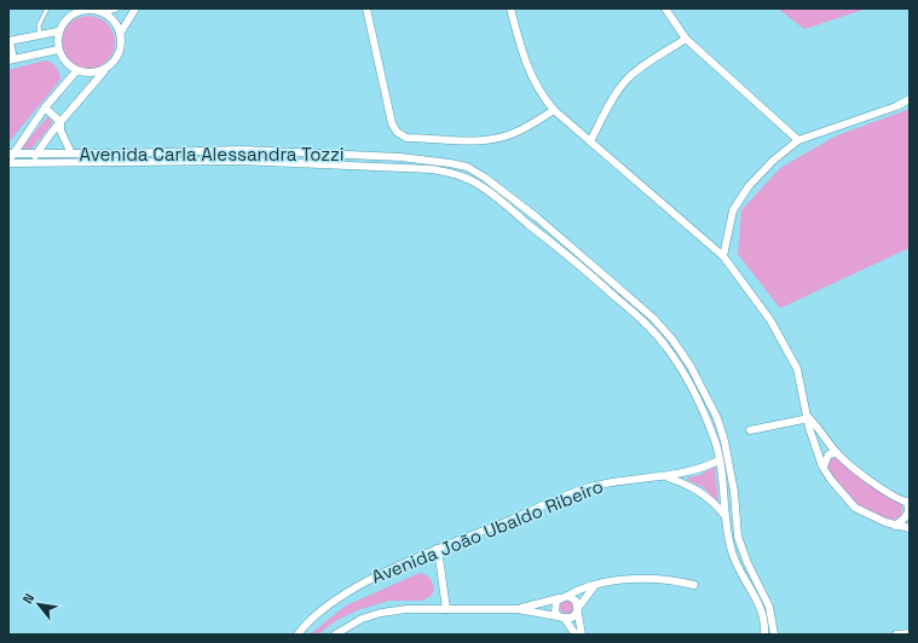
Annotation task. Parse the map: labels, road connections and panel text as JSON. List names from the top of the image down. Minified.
{"streets":{"street":["Avenida Carla Alessandra Tozzi","Avenida João Ubaldo Ribeiro"]},"crossings":[["Avenida Carla Alessandra Tozzi","Avenida João Ubaldo Ribeiro"]],"north":"top left"}
